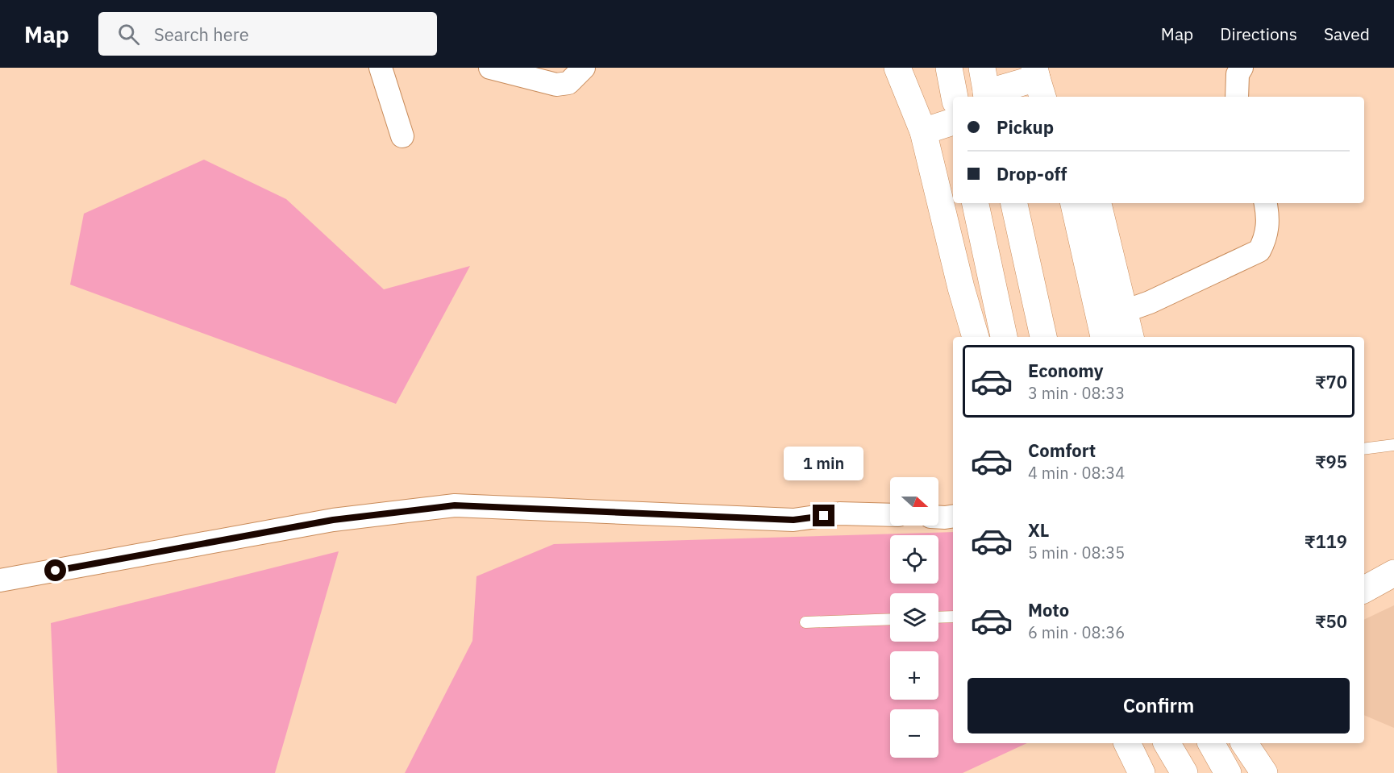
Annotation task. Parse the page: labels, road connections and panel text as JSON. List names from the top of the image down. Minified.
{"north":"right","page":{"header":"Map","search":"Search here","nav":["Map","Directions","Saved"],"banner":["Pickup","Drop-off"],"list":[{"name":"Economy","note":"3 min · 08:33","value":"₹70"},{"name":"Comfort","note":"4 min · 08:34","value":"₹95"},{"name":"XL","note":"5 min · 08:35","value":"₹119"},{"name":"Moto","note":"6 min · 08:36","value":"₹50"}],"bubble":"1 min","map_buttons":["+","−"],"buttons":"Confirm"}}
